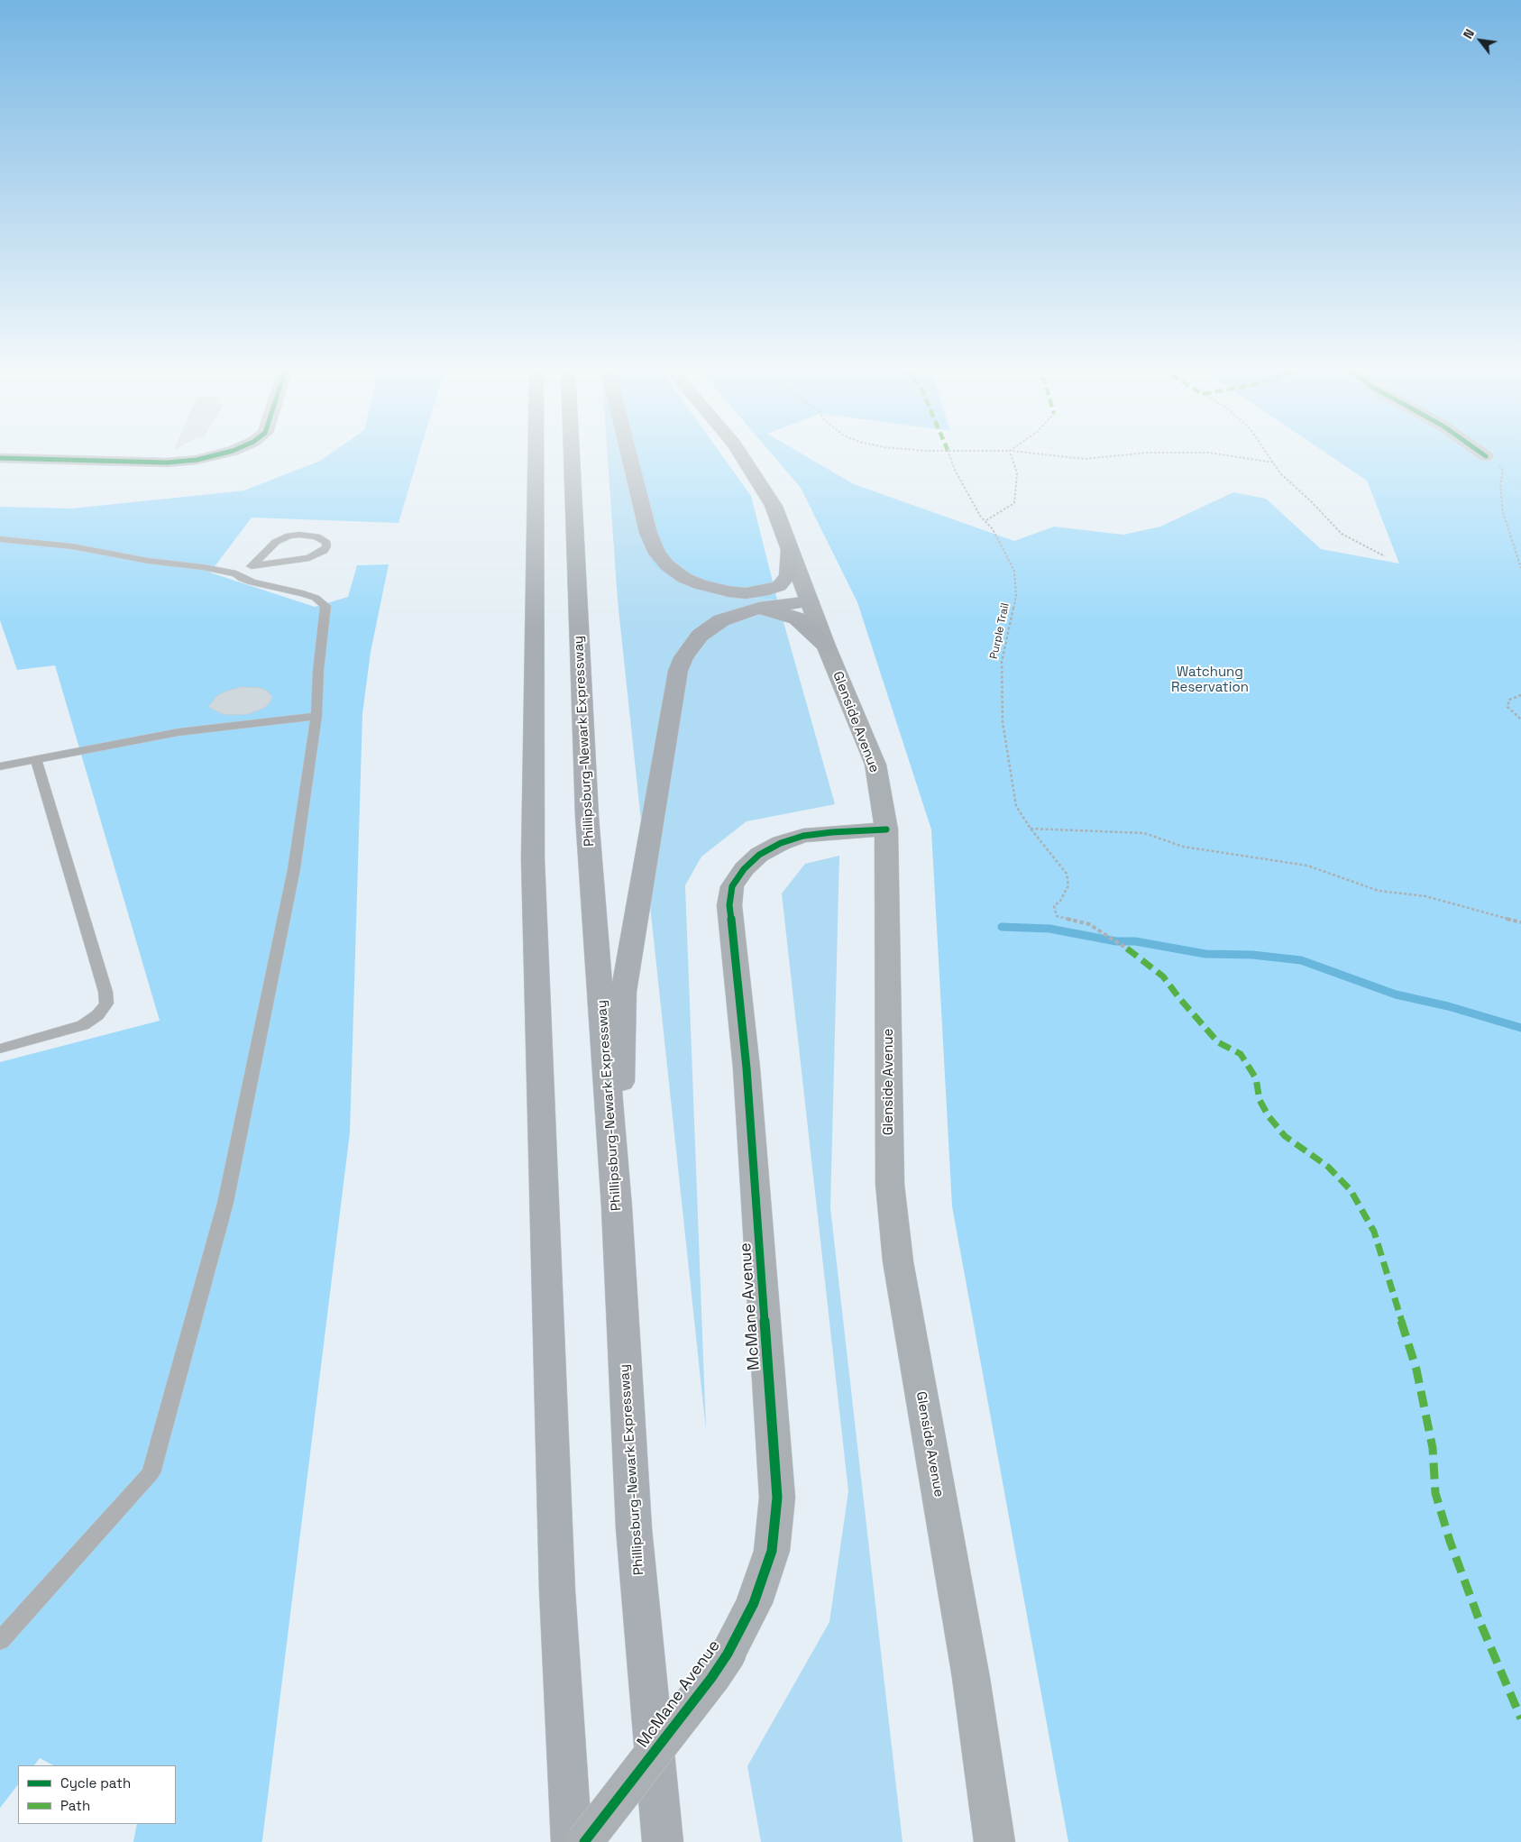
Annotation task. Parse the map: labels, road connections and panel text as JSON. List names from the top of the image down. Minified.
{"streets":{"highway":["Phillipsburg-Newark Expressway"],"main road":["Glenside Avenue","McMane Avenue"],"path":["Purple Trail"]},"crossings":[["Glenside Avenue","McMane Avenue"]],"parks":["Watchung Reservation"],"legend":["Cycle path","Path"],"north":"top left"}
